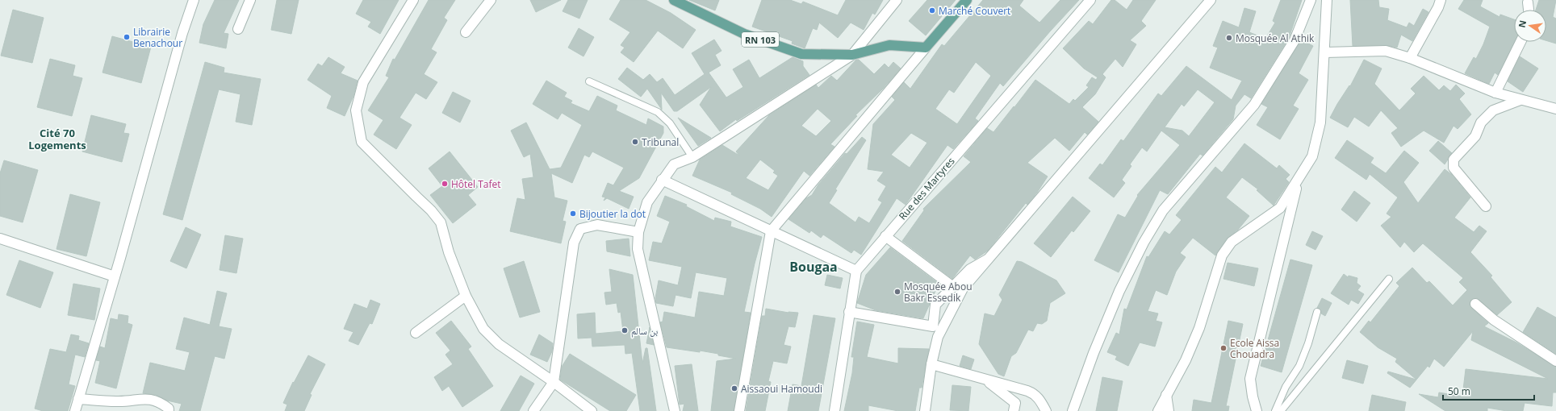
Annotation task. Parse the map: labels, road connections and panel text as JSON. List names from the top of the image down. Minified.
{"streets":{"main road":["RN 103"],"street":["Rue des Martyres"]},"districts":["Cité 70 Logements","Bougaa"],"places":["Marché Couvert","Librairie Benachour","Mosquée Al Athik","Tribunal","Hôtel Tafet","Bijoutier la dot","Mosquée Abou Bakr Essedik","بن سالم","Ecole Aissa Chouadra","Aissaoui Hamoudi"],"scale_bar":"50 m","north":"left"}
